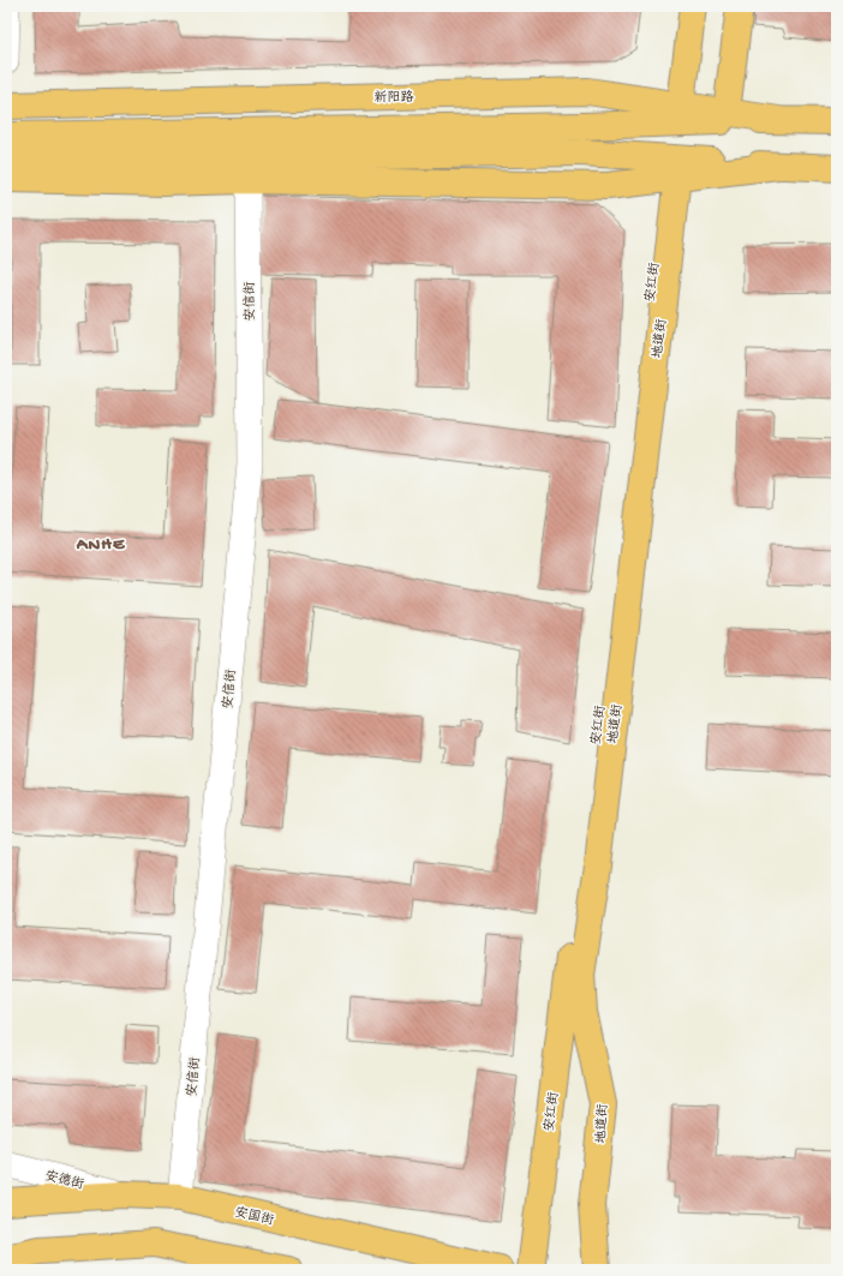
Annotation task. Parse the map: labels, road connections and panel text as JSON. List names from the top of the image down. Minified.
{"streets":{"main road":["新阳路","安红街","地道街","安国街"],"street":["安信街","安德街"]},"crossings":[["安红街","地道街"],["安信街","安国街"],["安德街","安国街"]],"districts":["ANHE"]}
